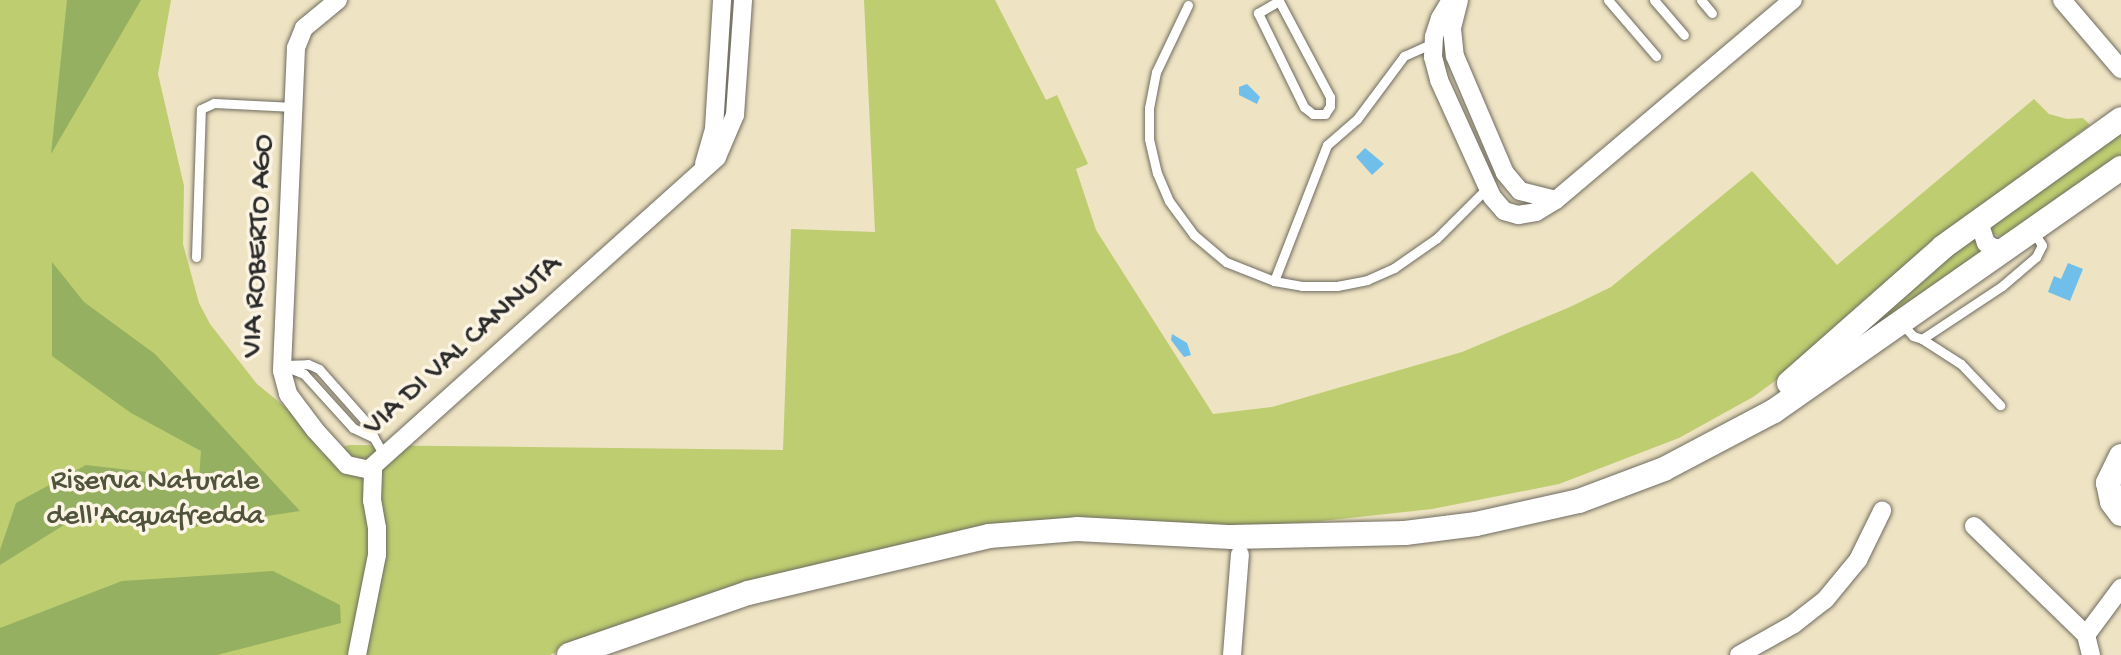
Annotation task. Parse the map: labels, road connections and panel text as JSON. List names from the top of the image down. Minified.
{"streets":{"street":["VIA ROBERTO AGO","VIA DI VAL CANNUTA"]},"crossings":[["VIA ROBERTO AGO","VIA DI VAL CANNUTA"]],"parks":["Riserva Naturale dell'Acquafredda"]}
